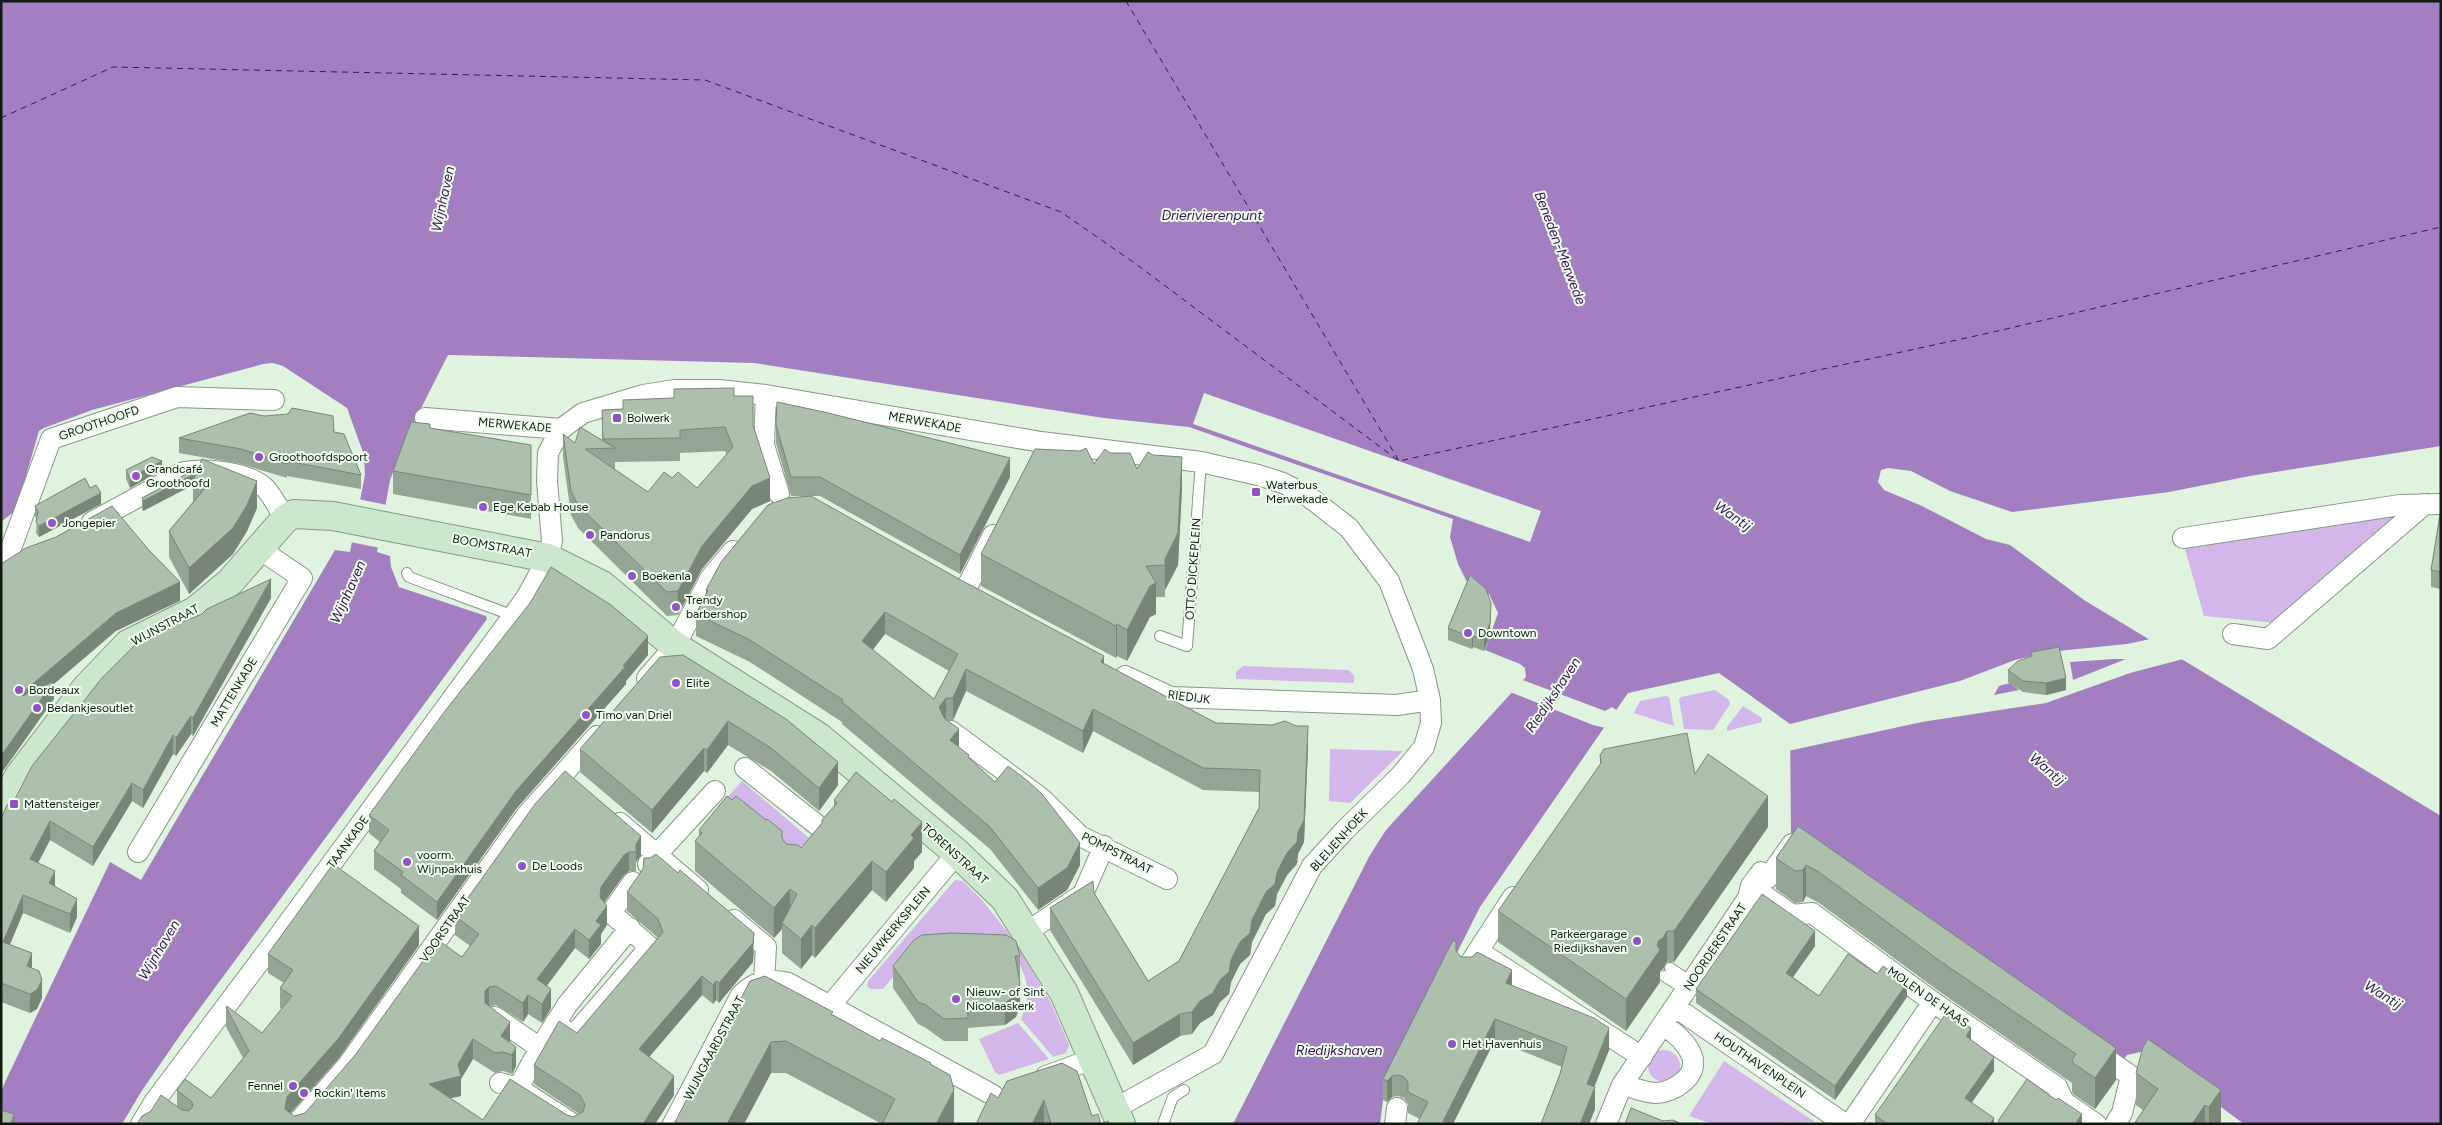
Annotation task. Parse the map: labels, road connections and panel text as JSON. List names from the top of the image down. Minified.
{"streets":{"street":["MERWEKADE","GROOTHOOFD","BOOMSTRAAT","WIJNSTRAAT","MATTENKADE","RIEDIJK","BLEIJENHOEK","TAANKADE","POMPSTRAAT","TORENSTRAAT","VOORSTRAAT","NIEUWKERKSPLEIN","NOORDERSTRAAT","MOLEN DE HAAS","WIJNGAARDSTRAAT","HOUTHAVENPLEIN"],"lane":["OTTO DICKEPLEIN"]},"crossings":[["MERWEKADE","OTTO DICKEPLEIN"],["MERWEKADE","BLEIJENHOEK"],["BOOMSTRAAT","WIJNSTRAAT"],["BOOMSTRAAT","TAANKADE"],["BOOMSTRAAT","TORENSTRAAT"],["WIJNSTRAAT","MATTENKADE"],["RIEDIJK","BLEIJENHOEK"],["BLEIJENHOEK","TORENSTRAAT"],["TORENSTRAAT","NIEUWKERKSPLEIN"],["NOORDERSTRAAT","MOLEN DE HAAS"],["NOORDERSTRAAT","HOUTHAVENPLEIN"]],"water":["Wijnhaven","Drierivierenpunt","Beneden-Merwede","Wantij","Riedijkshaven"],"places":{"transit":["Bolwerk","Waterbus Merwekade","Mattensteiger"],"other":["Groothoofdspoort","Grandcafé Groothoofd","Ege Kebab House","Jongepier","Pandorus","Boekenla","Trendy barbershop","Downtown","Elite","Bordeaux","Bedankjesoutlet","Timo van Driel","voorm. Wijnpakhuis","De Loods","Parkeergarage Riedijkshaven","Nieuw- of Sint Nicolaaskerk","Het Havenhuis","Fennel","Rockin' Items"]}}
